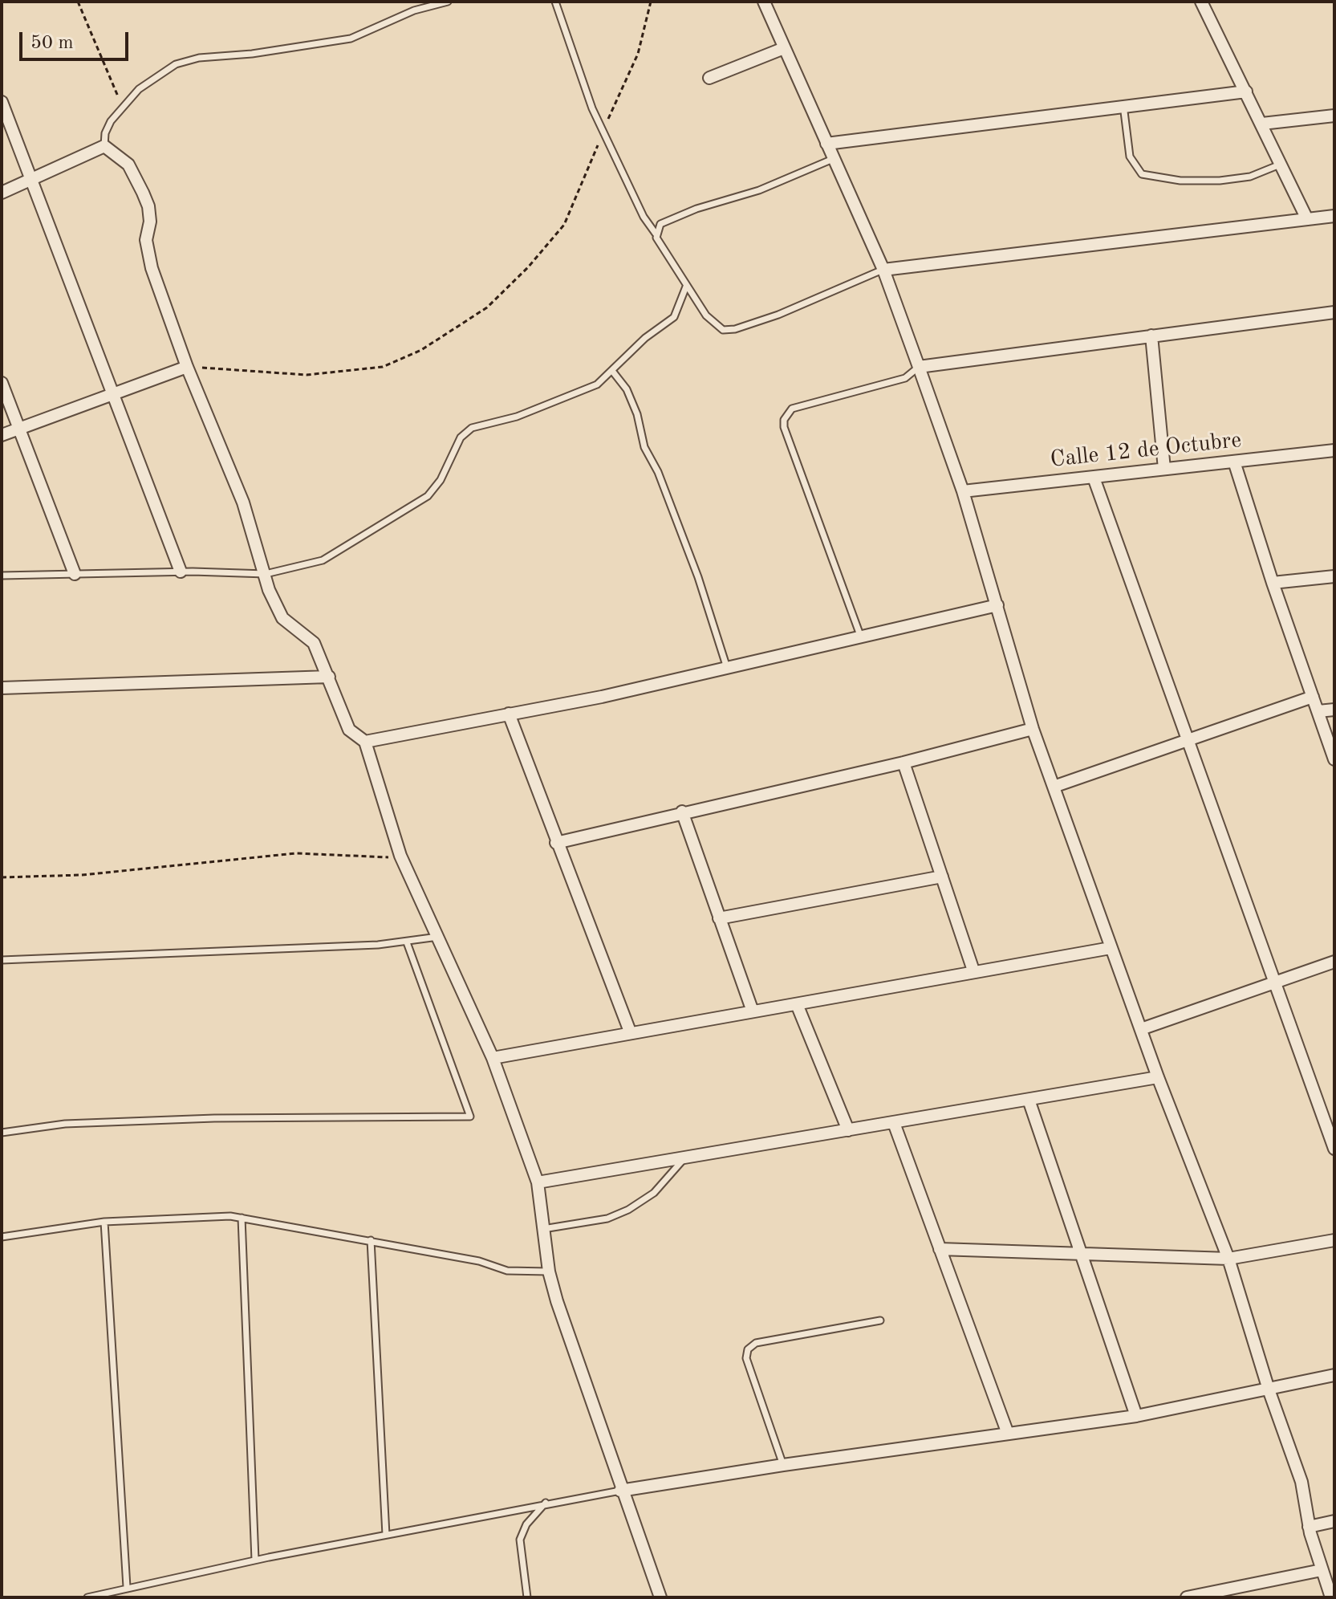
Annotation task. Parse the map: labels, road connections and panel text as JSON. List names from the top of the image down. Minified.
{"streets":{"street":["Calle 12 de Octubre"]},"scale_bar":"50 m"}
